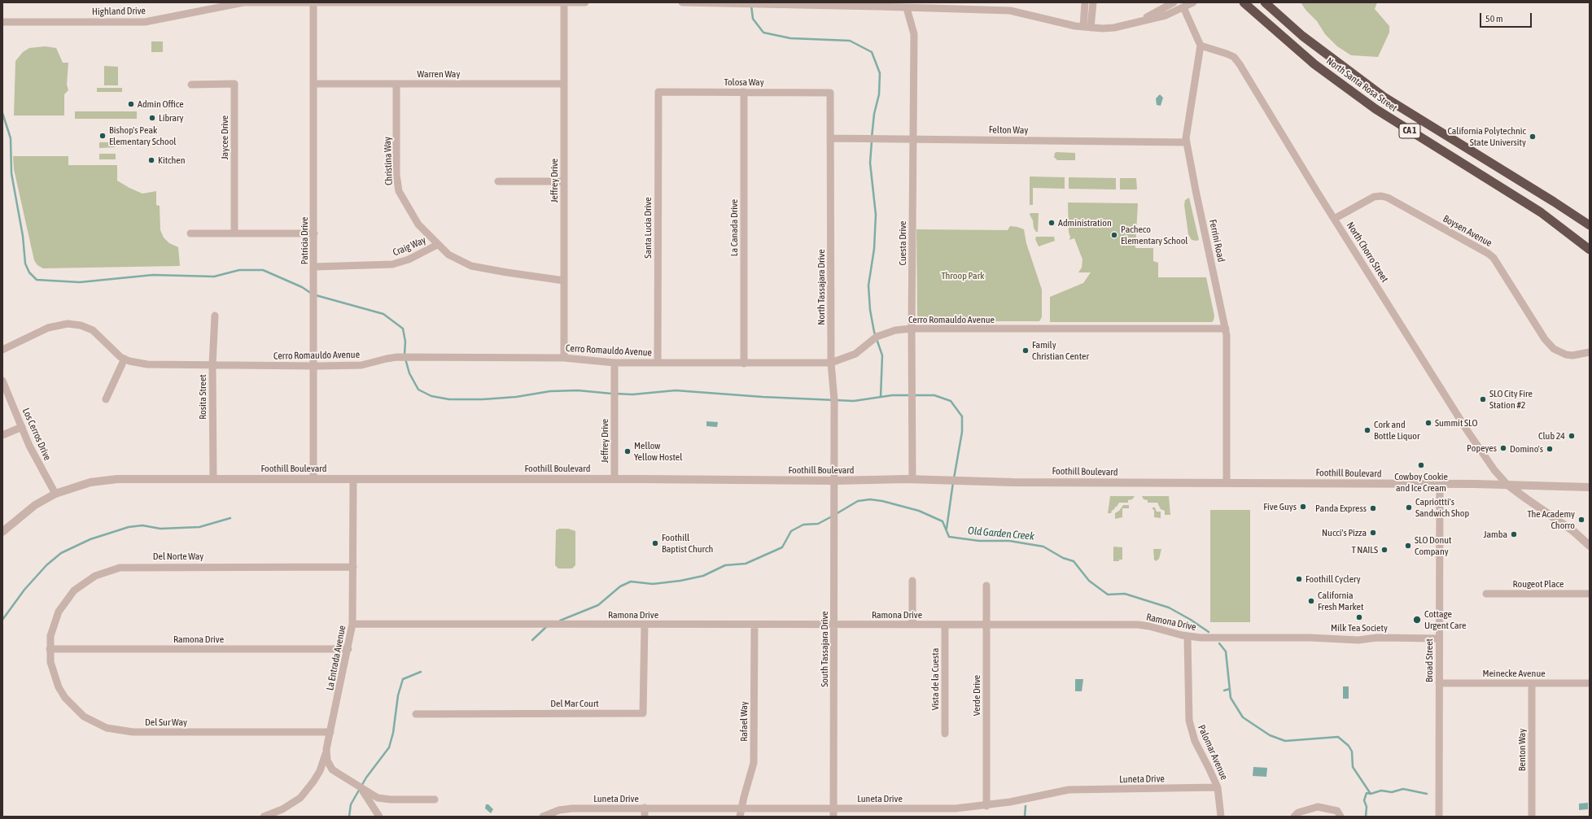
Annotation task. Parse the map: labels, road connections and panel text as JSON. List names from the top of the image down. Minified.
{"streets":{"highway":["North Santa Rosa Street","CA 1"],"street":["Highland Drive","Warren Way","Tolosa Way","Felton Way","Jaycee Drive","Christina Way","Jeffrey Drive","Santa Lucia Drive","La Canada Drive","Boysen Avenue","Patricia Drive","Ferrini Road","Cuesta Drive","Craig Way","North Chorro Street","North Tassajara Drive","Cerro Romauldo Avenue","Rosita Street","Los Cerros Drive","Foothill Boulevard","Del Norte Way","Rougeot Place","Ramona Drive","South Tassajara Drive","La Entrada Avenue","Broad Street","Meinecke Avenue","Vista de la Cuesta","Verde Drive","Del Mar Court","Rafael Way","Del Sur Way","Benton Way","Palomar Avenue","Luneta Drive"]},"crossings":[["Highland Drive","Jeffrey Drive"],["Highland Drive","Patricia Drive"],["Warren Way","Christina Way"],["Warren Way","Jeffrey Drive"],["Warren Way","Patricia Drive"],["Tolosa Way","Santa Lucia Drive"],["Tolosa Way","La Canada Drive"],["Tolosa Way","North Tassajara Drive"],["Felton Way","Ferrini Road"],["Felton Way","Cuesta Drive"],["Felton Way","North Tassajara Drive"],["Christina Way","Craig Way"],["Jeffrey Drive","Craig Way"],["Jeffrey Drive","Cerro Romauldo Avenue"],["Jeffrey Drive","Foothill Boulevard"],["Santa Lucia Drive","Cerro Romauldo Avenue"],["La Canada Drive","Cerro Romauldo Avenue"],["Boysen Avenue","North Chorro Street"],["Patricia Drive","Craig Way"],["Patricia Drive","Cerro Romauldo Avenue"],["Patricia Drive","Foothill Boulevard"],["Ferrini Road","North Chorro Street"],["Ferrini Road","Cerro Romauldo Avenue"],["Ferrini Road","Foothill Boulevard"],["Cuesta Drive","Cerro Romauldo Avenue"],["Cuesta Drive","Foothill Boulevard"],["North Chorro Street","Foothill Boulevard"],["North Tassajara Drive","Cerro Romauldo Avenue"],["North Tassajara Drive","Foothill Boulevard"],["North Tassajara Drive","South Tassajara Drive"],["Cerro Romauldo Avenue","Rosita Street"],["Rosita Street","Foothill Boulevard"],["Los Cerros Drive","Foothill Boulevard"],["Foothill Boulevard","South Tassajara Drive"],["Foothill Boulevard","La Entrada Avenue"],["Foothill Boulevard","Broad Street"],["Del Norte Way","Ramona Drive"],["Del Norte Way","La Entrada Avenue"],["Del Norte Way","Del Sur Way"],["Ramona Drive","South Tassajara Drive"],["Ramona Drive","La Entrada Avenue"],["Ramona Drive","Broad Street"],["Ramona Drive","Vista de la Cuesta"],["Ramona Drive","Verde Drive"],["Ramona Drive","Del Mar Court"],["Ramona Drive","Rafael Way"],["Ramona Drive","Del Sur Way"],["Ramona Drive","Palomar Avenue"],["South Tassajara Drive","Luneta Drive"],["La Entrada Avenue","Del Sur Way"],["Broad Street","Meinecke Avenue"],["Meinecke Avenue","Benton Way"],["Verde Drive","Luneta Drive"],["Rafael Way","Luneta Drive"],["Palomar Avenue","Luneta Drive"]],"water":["Old Garden Creek"],"parks":["Throop Park"],"places":["Admin Office","Library","Bishop's Peak Elementary School","California Polytechnic State University","Kitchen","Administration","Pacheco Elementary School","Family Christian Center","SLO City Fire Station #2","Summit SLO","Cork and Bottle Liquor","Club 24","Popeyes","Domino's","Mellow Yellow Hostel","Cowboy Cookie and Ice Cream","Five Guys","Capriottti's Sandwich Shop","Panda Express","The Academy Chorro","Nucci's Pizza","Jamba","Foothill Baptist Church","SLO Donut Company","T NAILS","Foothill Cyclery","California Fresh Market","Milk Tea Society","Cottage Urgent Care"],"scale_bar":"50 m"}
